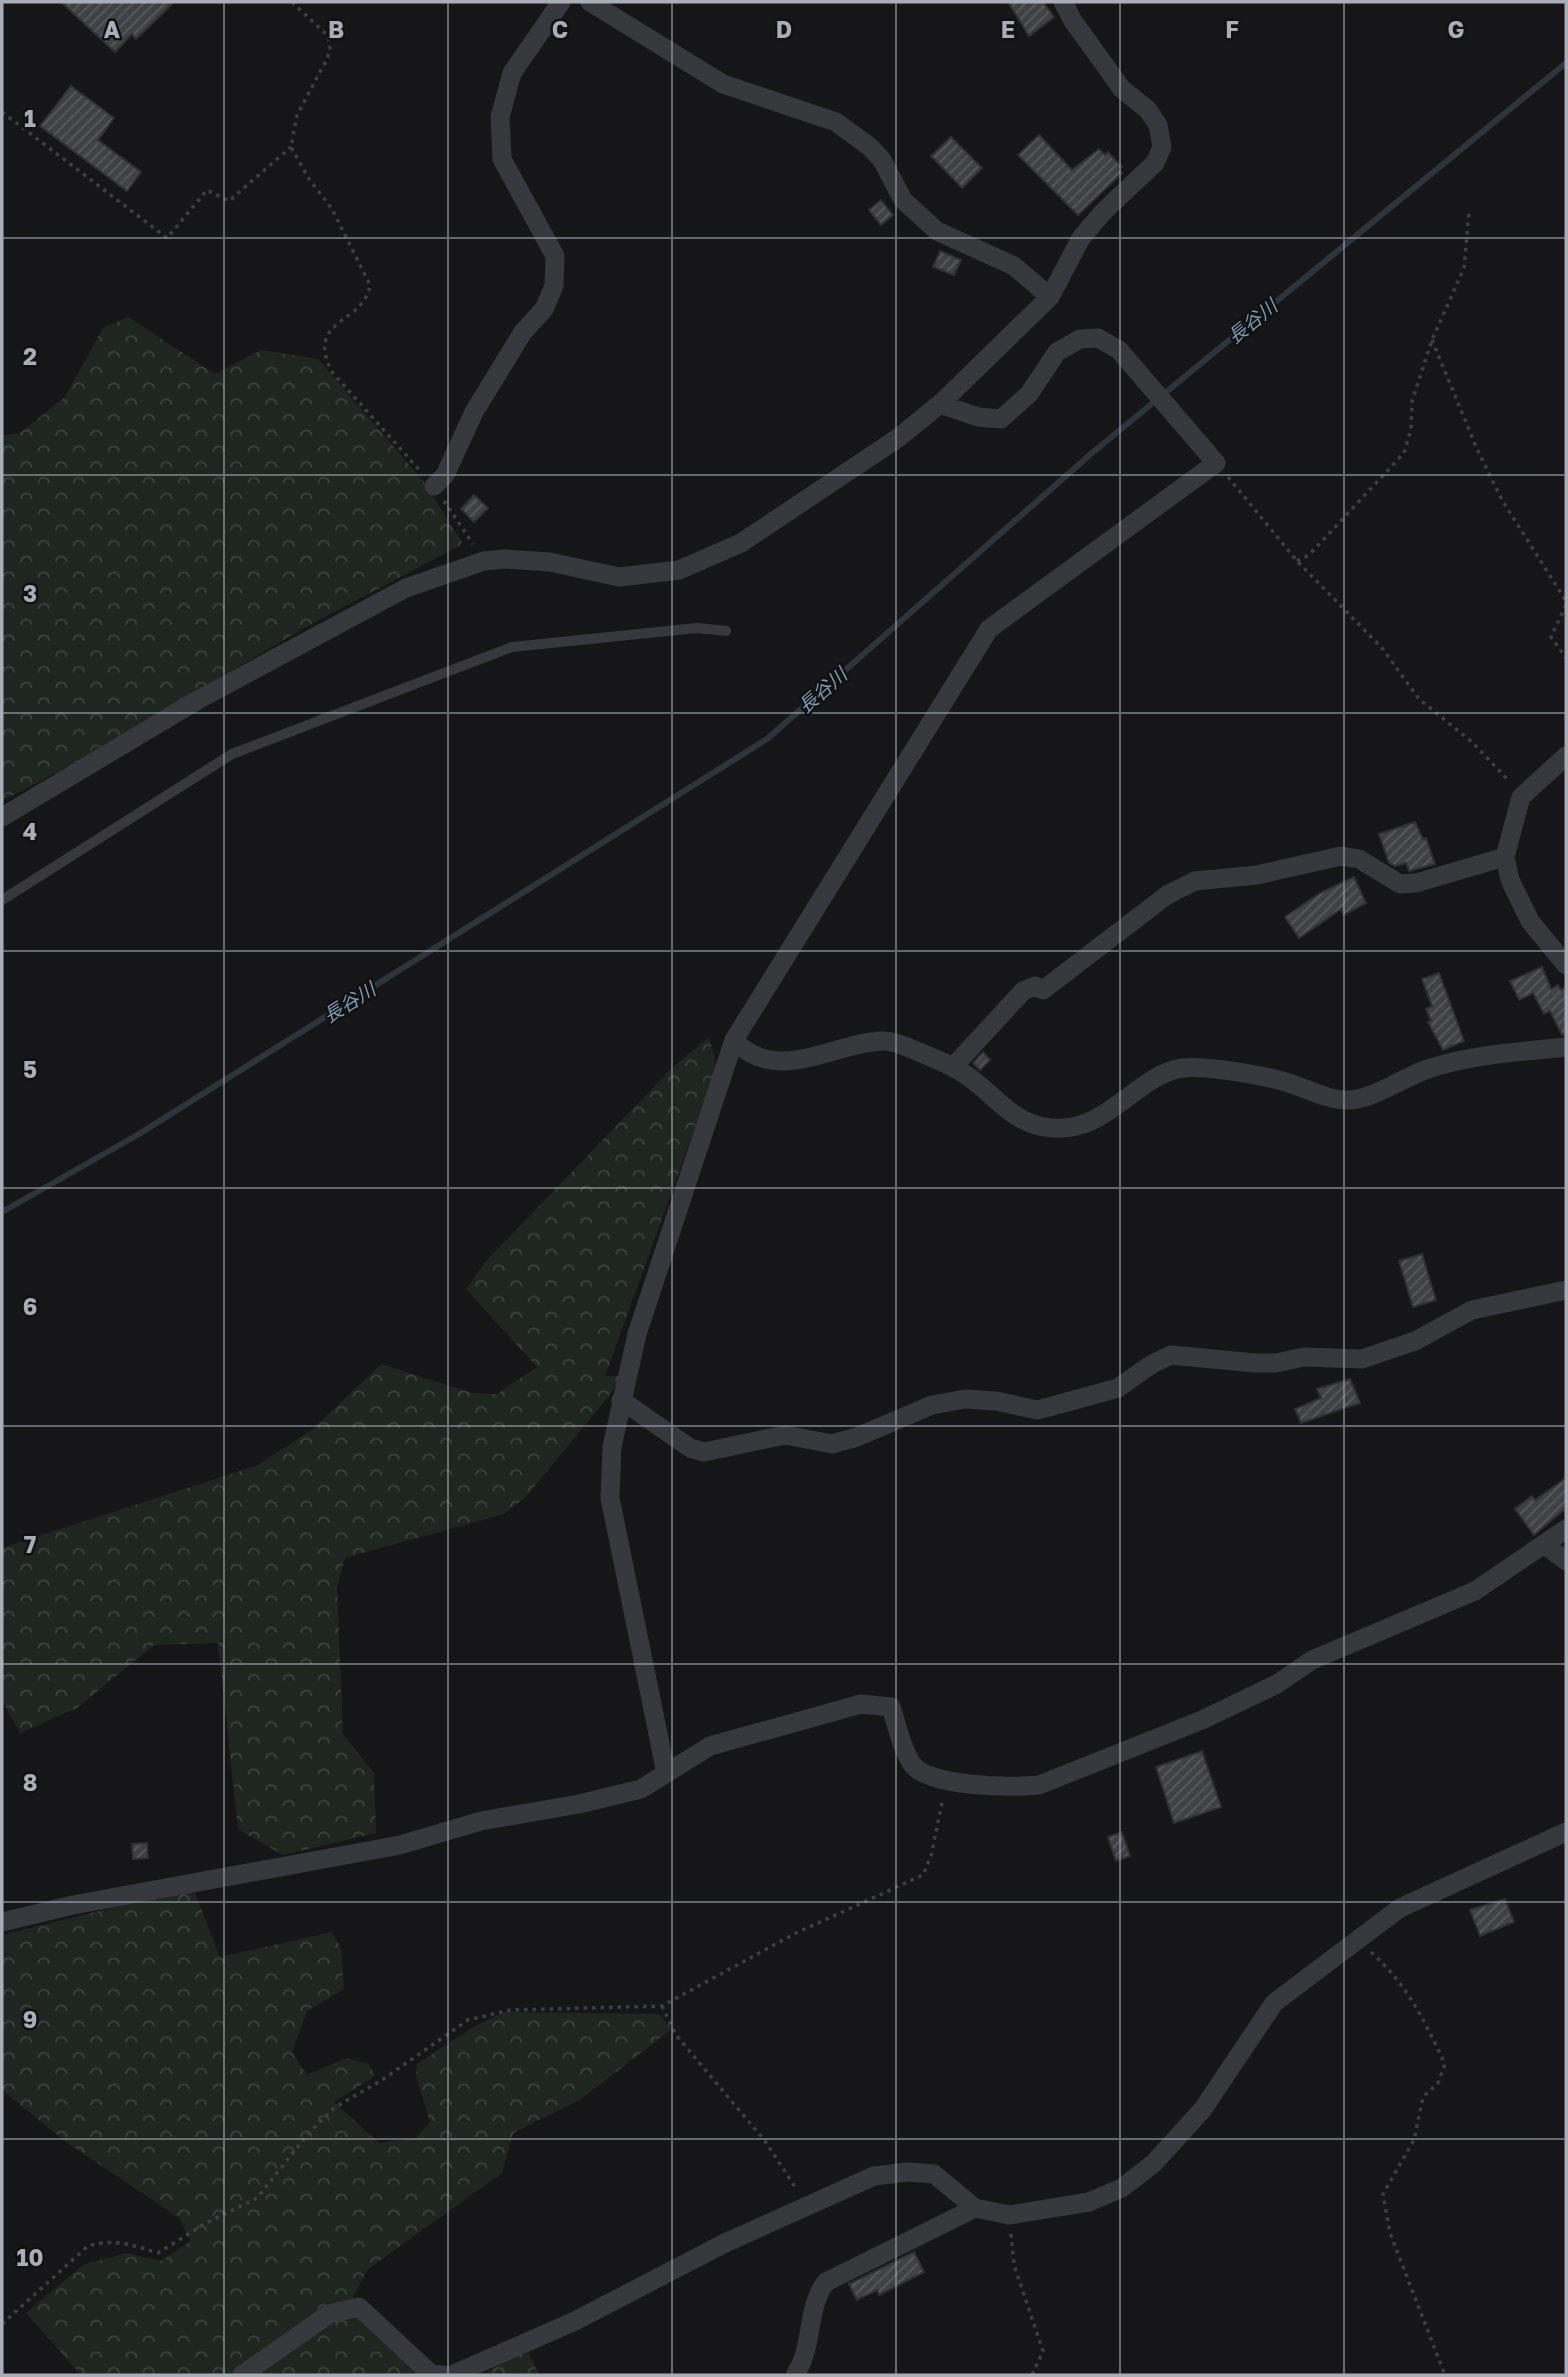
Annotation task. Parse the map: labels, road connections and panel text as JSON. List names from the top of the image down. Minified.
{"water":["長谷川"],"grid":{"columns":["A","B","C","D","E","F","G"],"rows":["1","2","3","4","5","6","7","8","9","10"]}}
